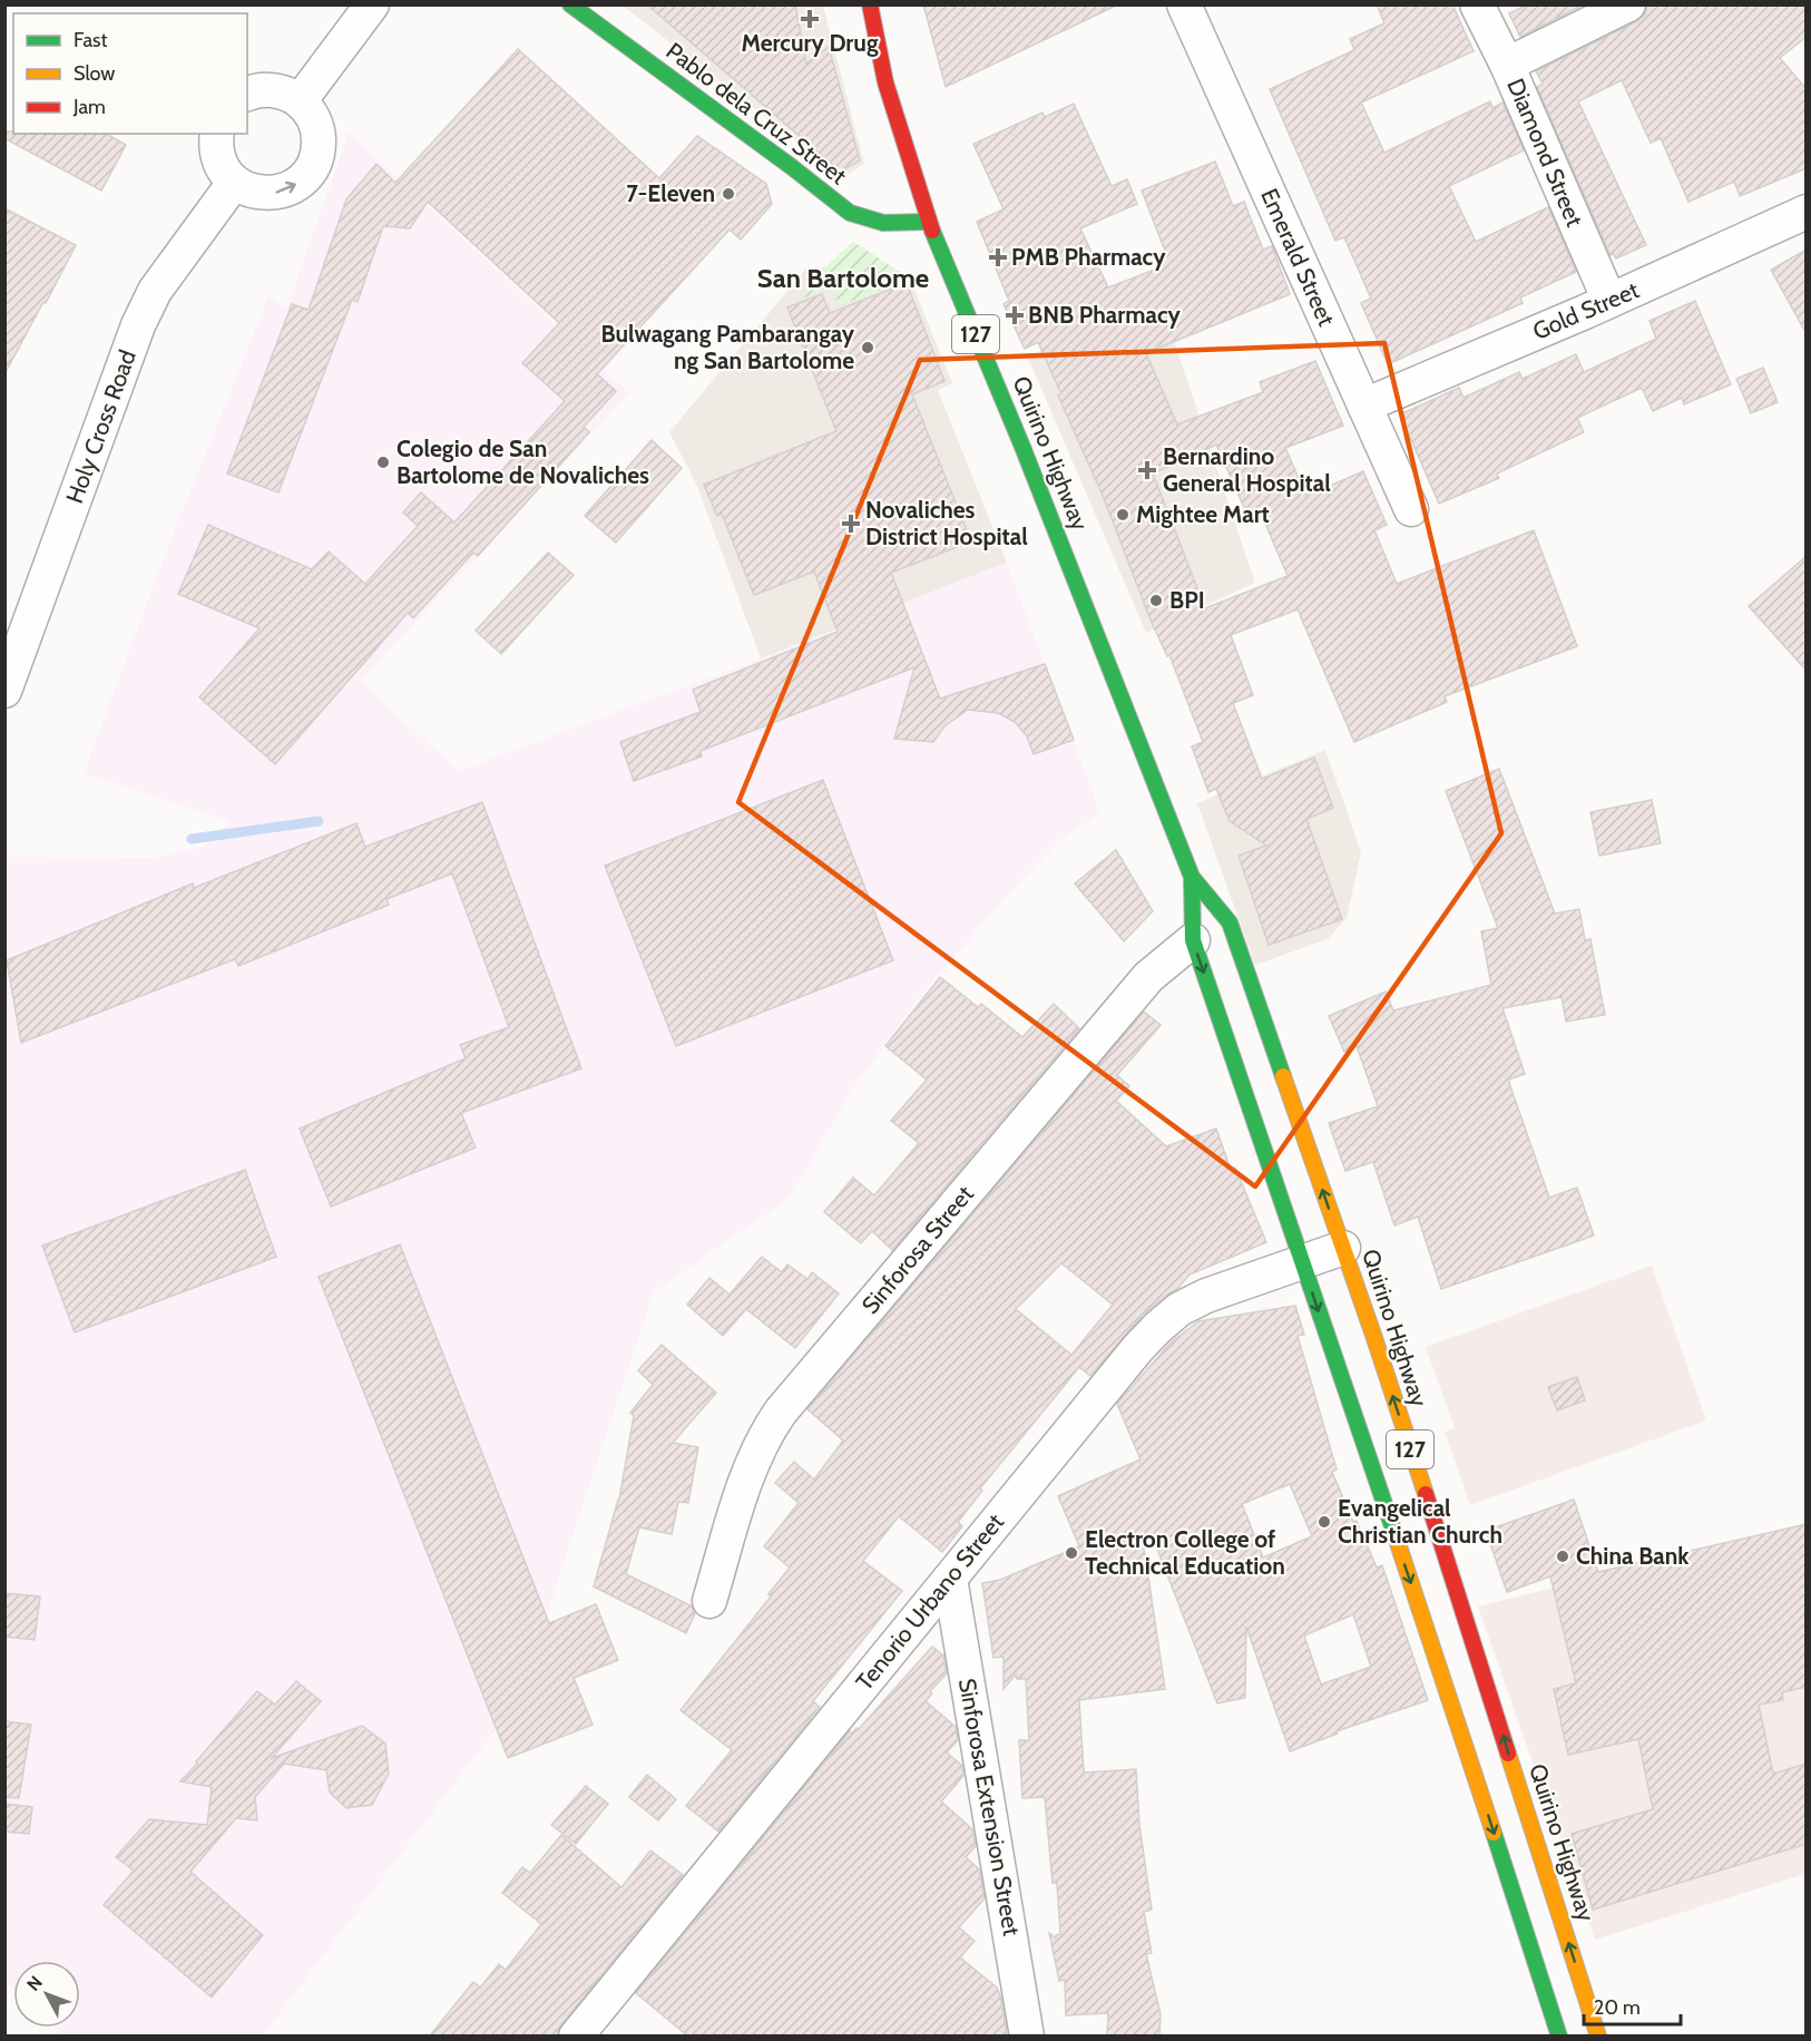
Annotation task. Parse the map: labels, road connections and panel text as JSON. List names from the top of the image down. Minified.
{"streets":{"main road":["Pablo dela Cruz Street","127","Quirino Highway"],"street":["Diamond Street","Emerald Street","Gold Street","Holy Cross Road","Sinforosa Street","Tenorio Urbano Street","Sinforosa Extension Street"]},"crossings":[["Pablo dela Cruz Street","Quirino Highway"],["Diamond Street","Gold Street"],["Emerald Street","Gold Street"],["Quirino Highway","Sinforosa Street"],["Quirino Highway","Tenorio Urbano Street"],["Tenorio Urbano Street","Sinforosa Extension Street"]],"districts":["San Bartolome"],"places":{"health":["Mercury Drug","PMB Pharmacy","BNB Pharmacy","Bernardino General Hospital","Novaliches District Hospital"],"other":["7-Eleven","Bulwagang Pambarangay ng San Bartolome","Colegio de San Bartolome de Novaliches","Mightee Mart","BPI","Evangelical Christian Church","Electron College of Technical Education","China Bank"]},"legend":["Fast","Slow","Jam"],"scale_bar":"20 m","north":"top left"}
